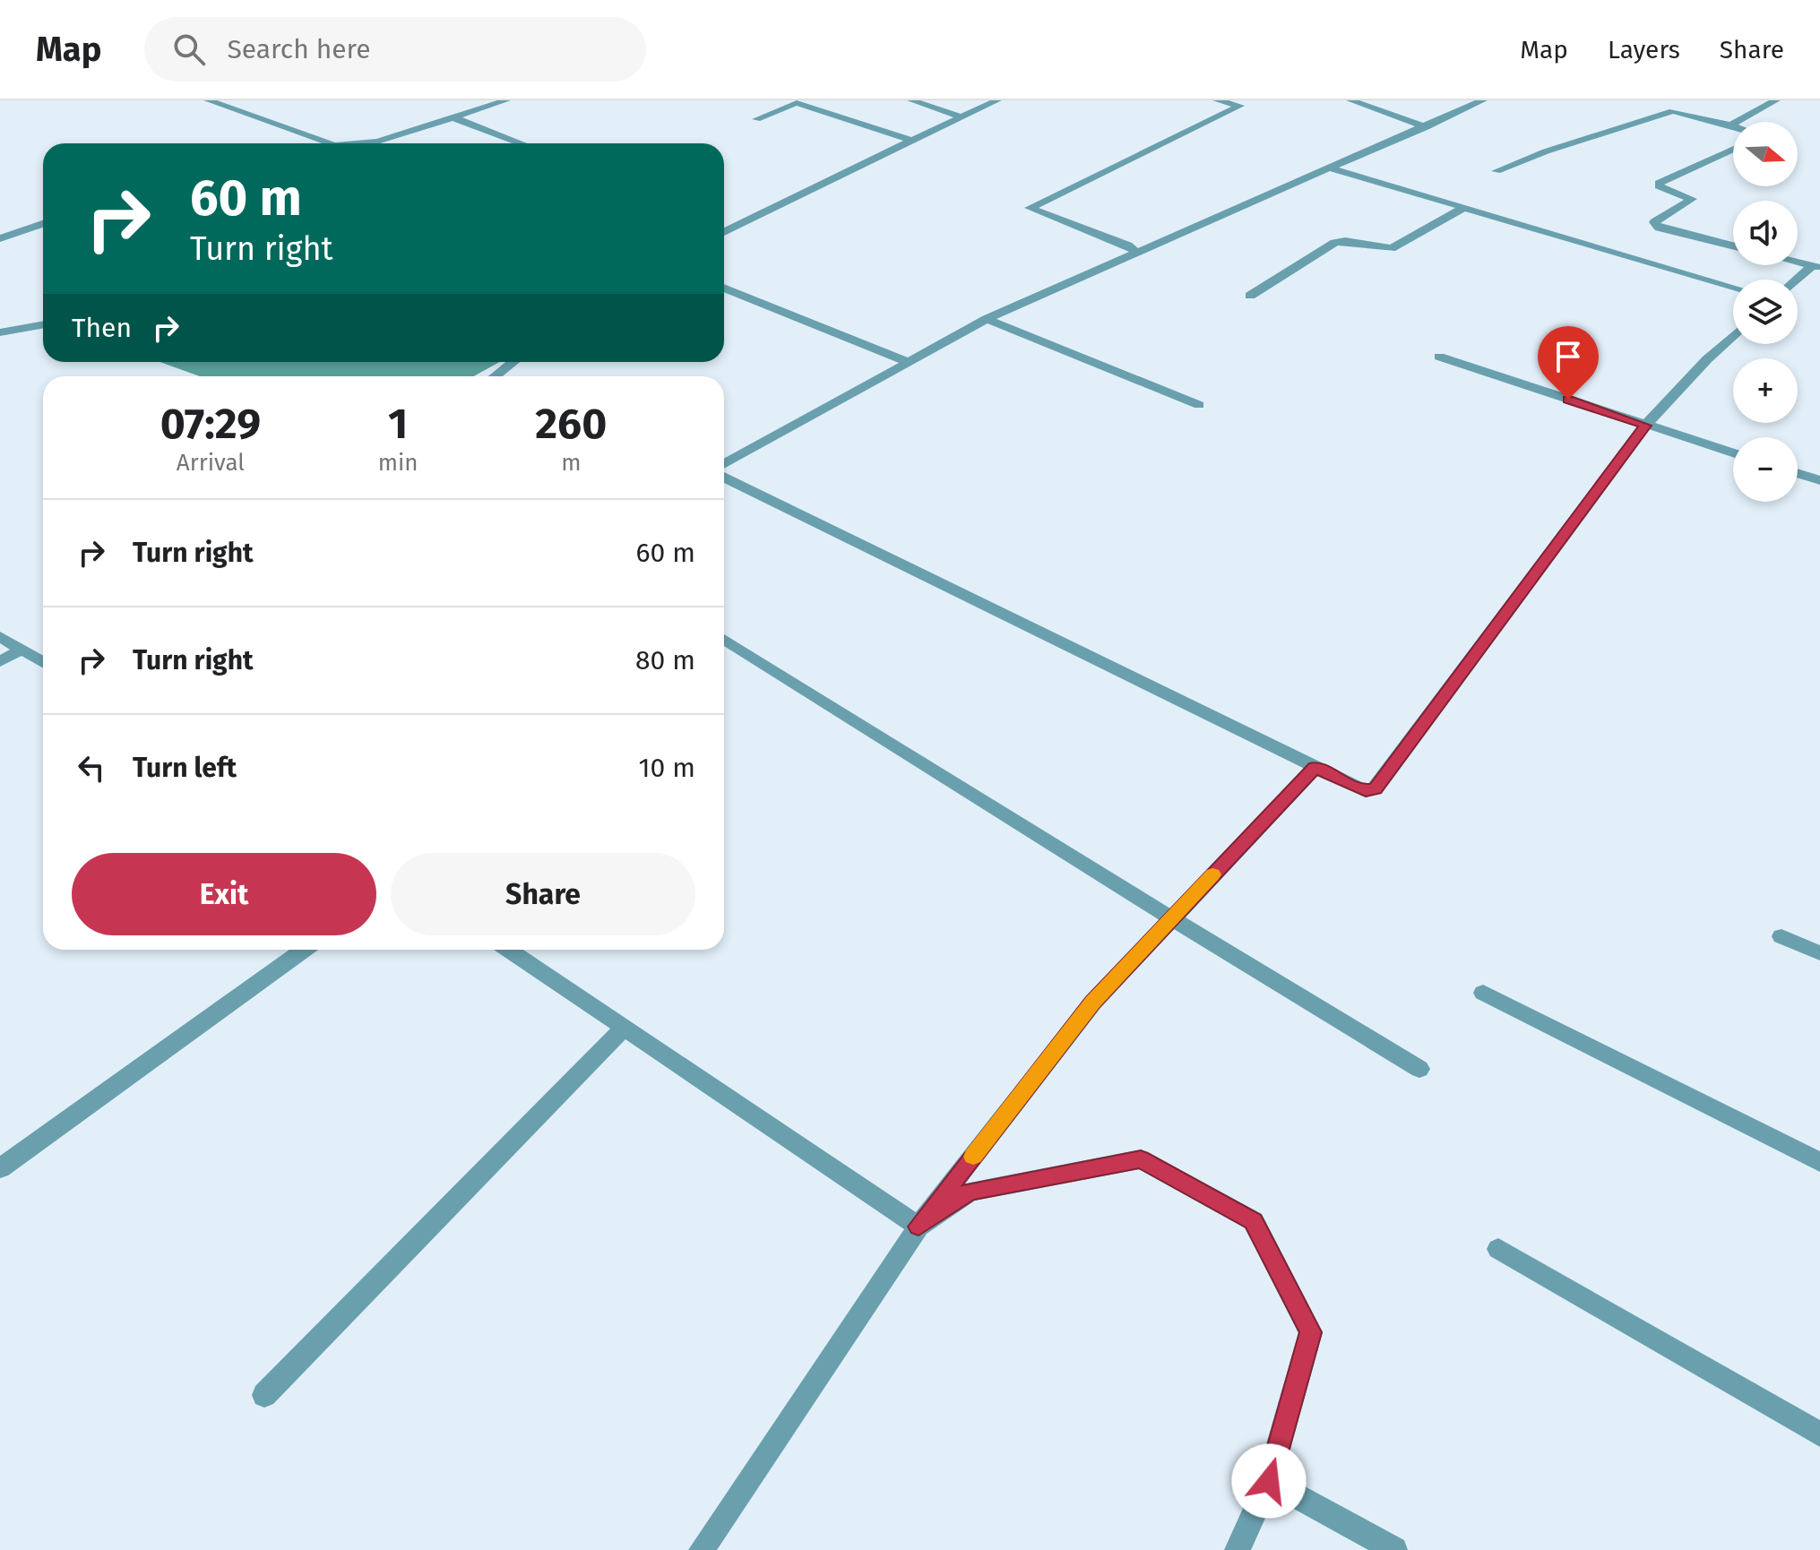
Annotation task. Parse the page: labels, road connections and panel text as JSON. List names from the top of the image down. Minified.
{"north":"right","page":{"header":"Map","search":"Search here","nav":["Map","Layers","Share"],"map_buttons":["+","−"],"turn":["60 m","Turn right"],"then":"Then","eta":["07:29","Arrival","1","min","260","m"],"list":[{"name":"Turn right","value":"60 m"},{"name":"Turn right","value":"80 m"},{"name":"Turn left","value":"10 m"}],"buttons":["Exit","Share"]}}
